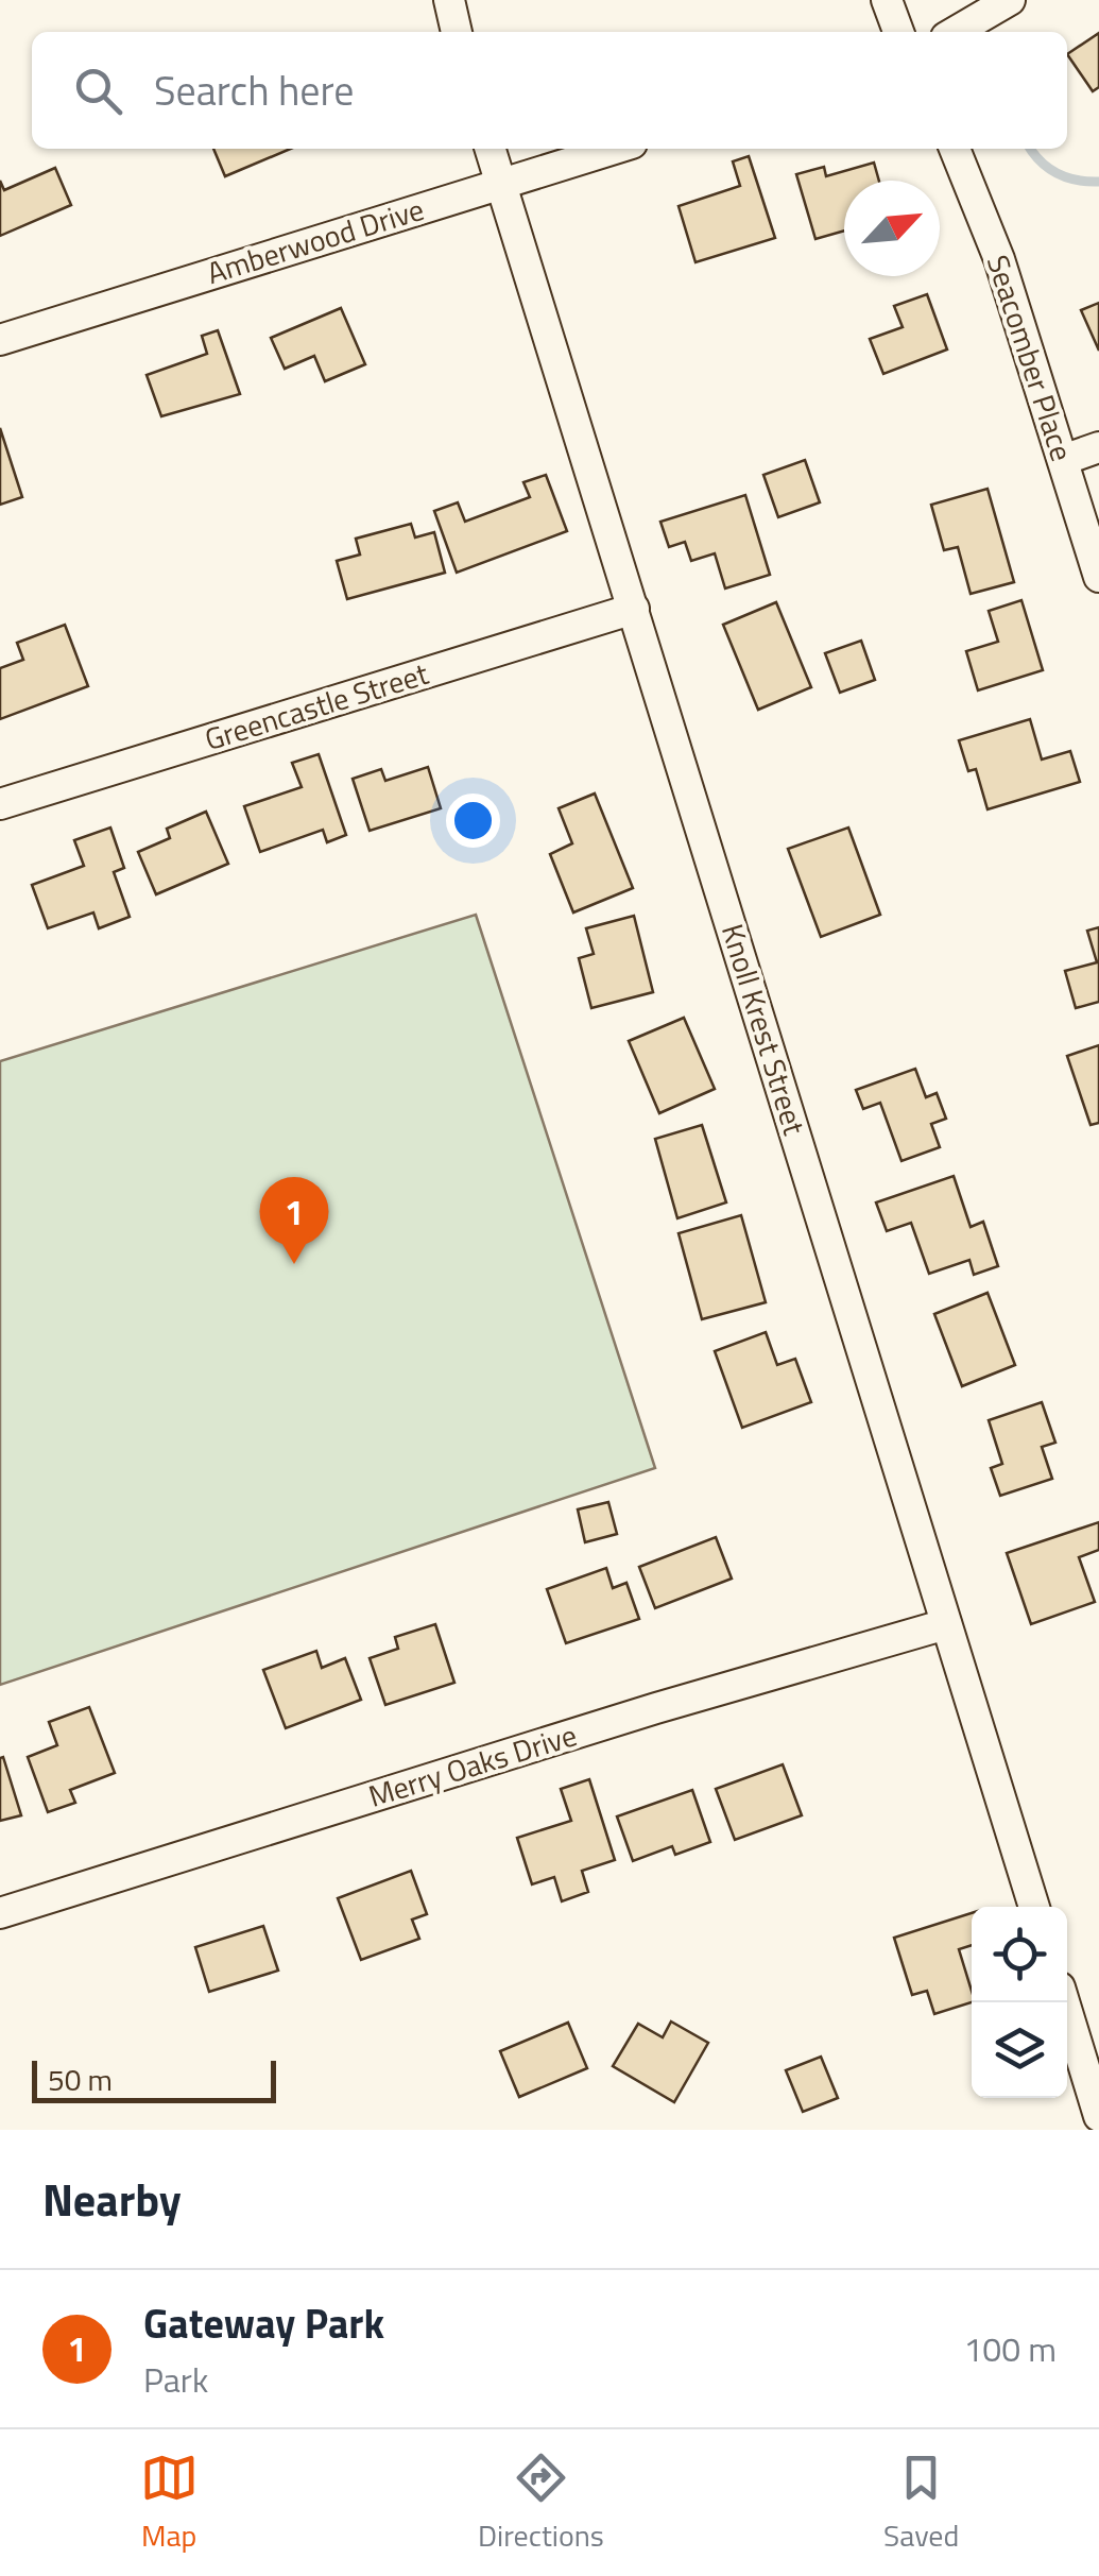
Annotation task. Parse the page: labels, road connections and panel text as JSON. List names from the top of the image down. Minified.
{"streets":{"street":["Amberwood Drive","Seacomber Place","Greencastle Street","Knoll Krest Street","Merry Oaks Drive"]},"crossings":[["Amberwood Drive","Knoll Krest Street"],["Greencastle Street","Knoll Krest Street"],["Knoll Krest Street","Merry Oaks Drive"]],"scale_bar":"50 m","north":"top right","page":{"search":"Search here","pins":"1","scale":"50 m","heading":"Nearby","list":[{"mark":"1","name":"Gateway Park","note":"Park","value":"100 m"}],"nav":["Map","Directions","Saved"]}}
